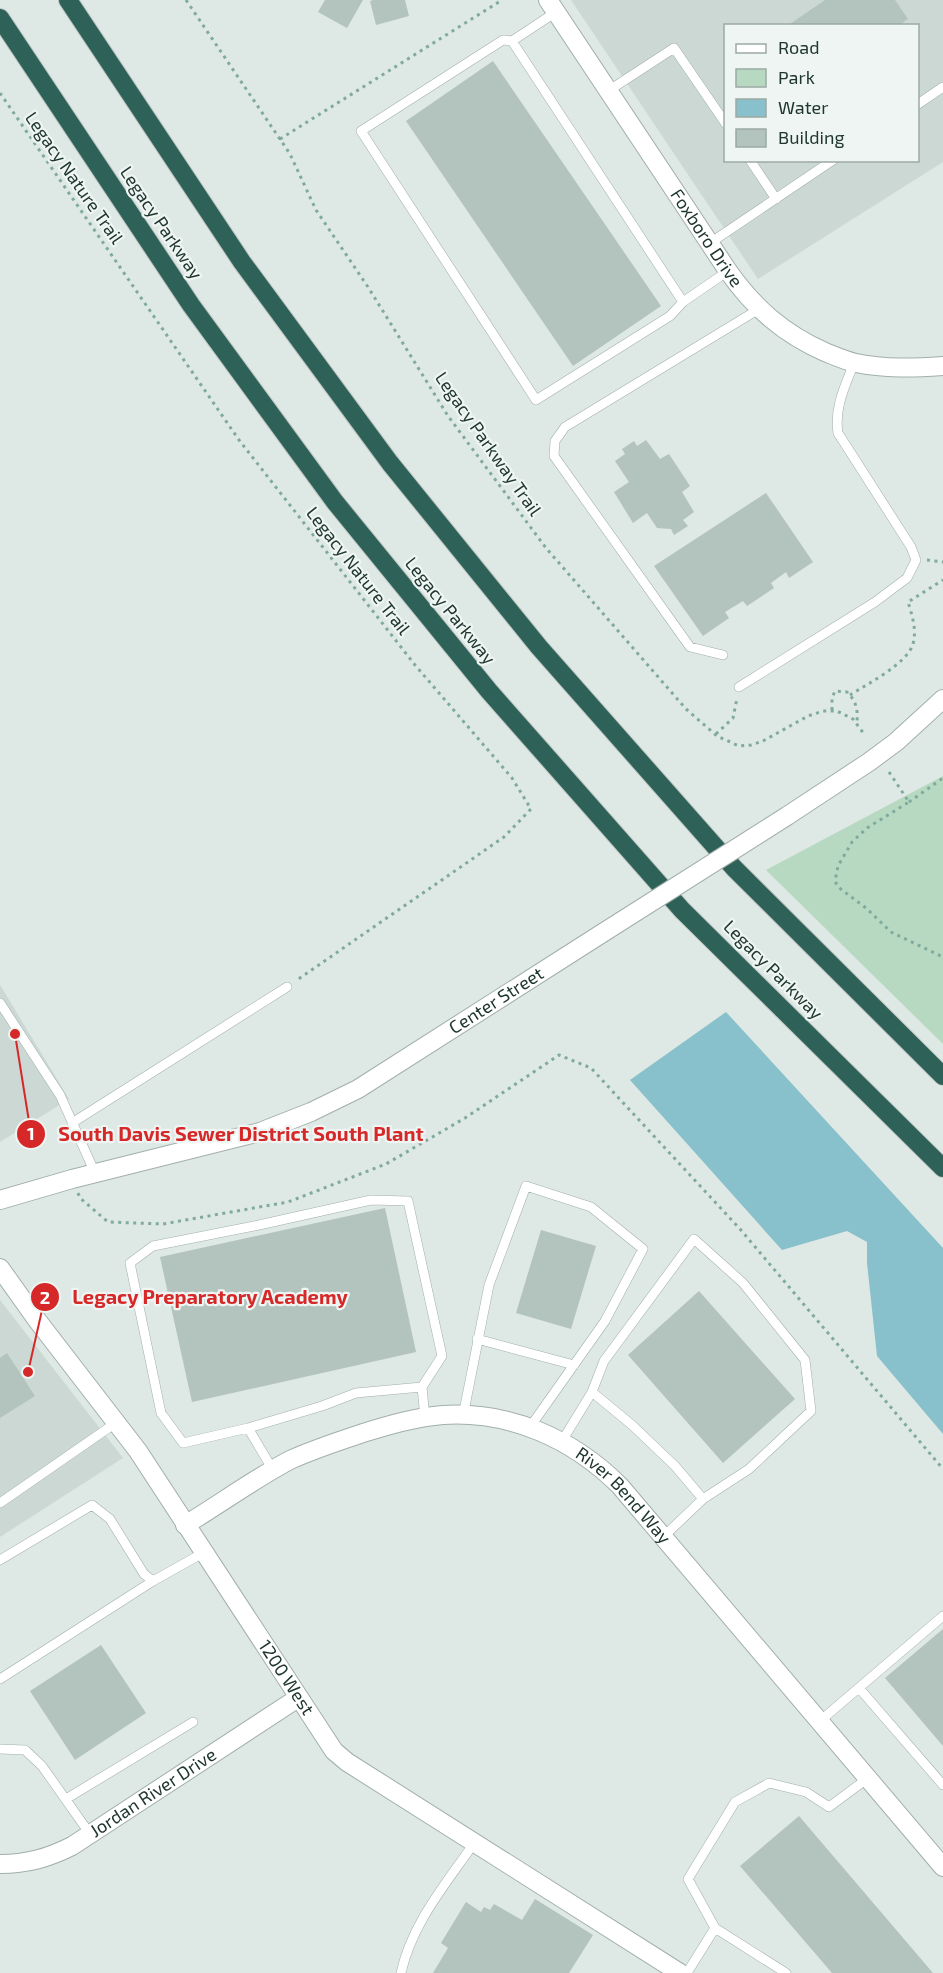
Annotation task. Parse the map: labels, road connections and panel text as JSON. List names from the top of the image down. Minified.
{"streets":{"highway":["Legacy Parkway"],"street":["Foxboro Drive","Center Street","River Bend Way","1200 West","Jordan River Drive"],"path":["Legacy Nature Trail","Legacy Parkway Trail"]},"crossings":[["River Bend Way","1200 West"],["1200 West","Jordan River Drive"]],"places":["South Davis Sewer District South Plant","Legacy Preparatory Academy"],"legend":["Road","Park","Water","Building"]}
